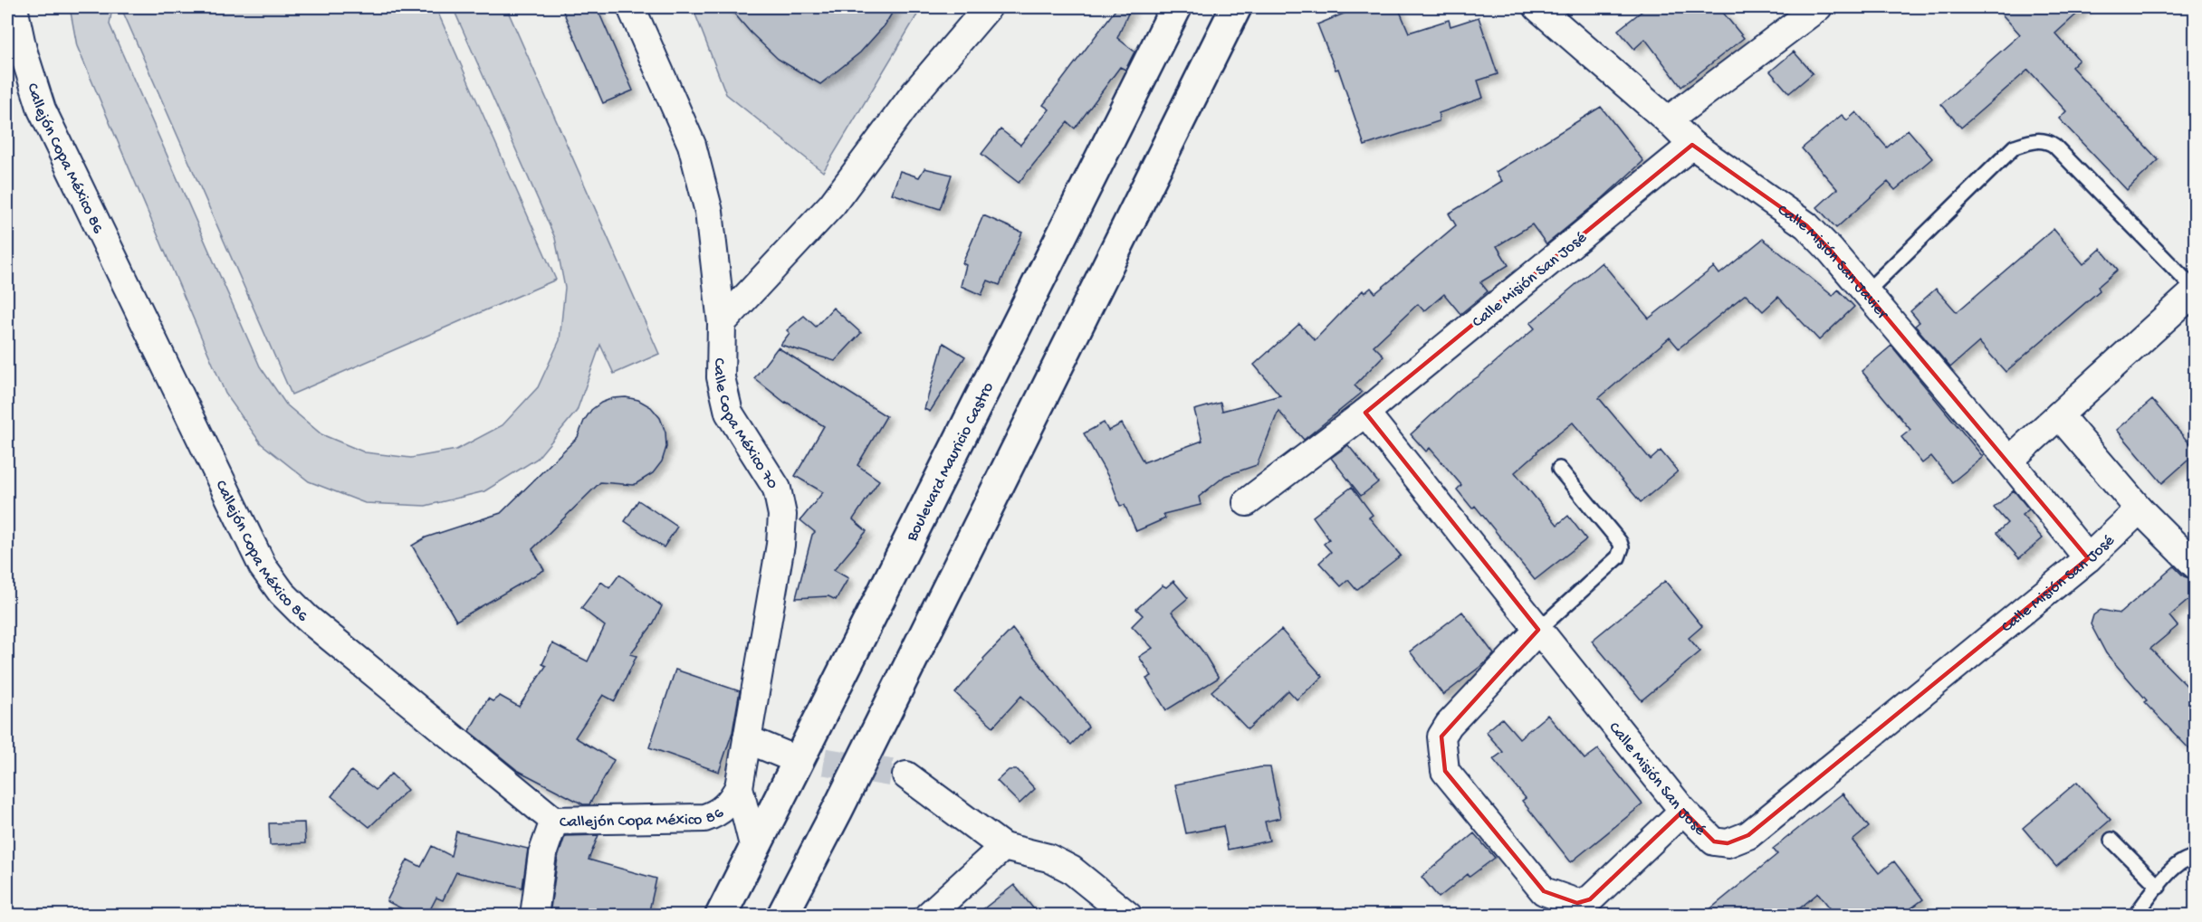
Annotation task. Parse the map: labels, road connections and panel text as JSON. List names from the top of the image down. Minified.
{"streets":{"main road":["Boulevard Mauricio Castro"],"street":["Callejón Copa México 86","Calle Misión San Javier","Calle Misión San José","Calle Copa México 70"]},"crossings":[["Callejón Copa México 86","Calle Copa México 70"],["Calle Misión San Javier","Calle Misión San José"],["Calle Copa México 70","Boulevard Mauricio Castro"]]}
